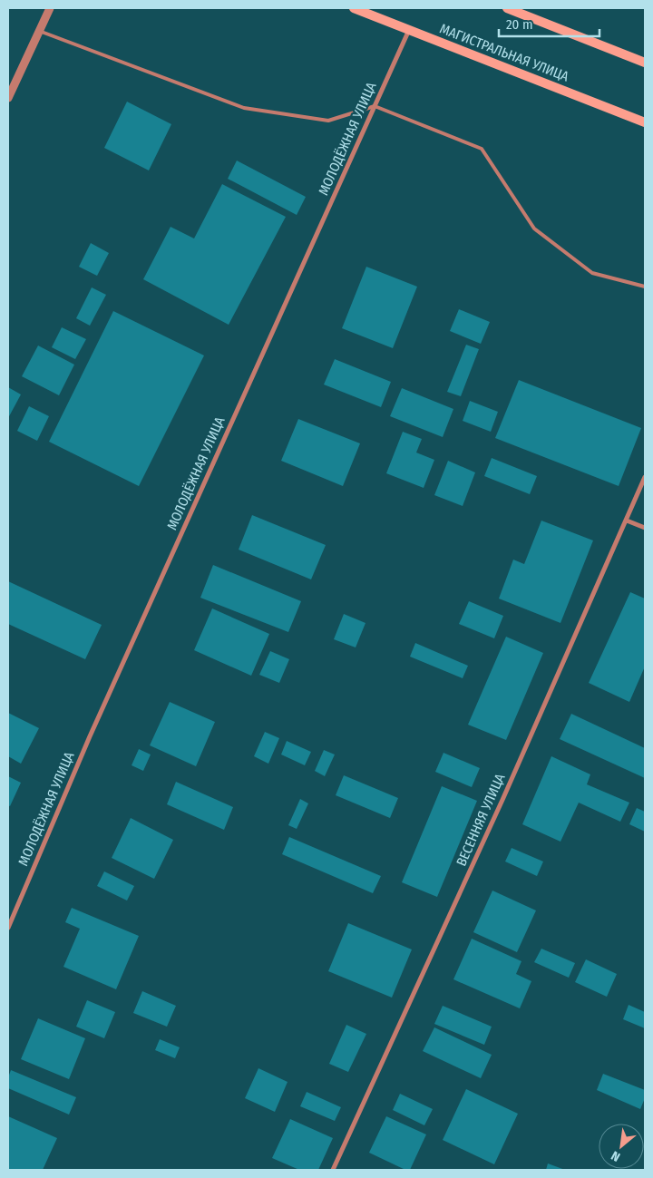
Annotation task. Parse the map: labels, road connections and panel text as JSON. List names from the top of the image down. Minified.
{"streets":{"main road":["МАГИСТРАЛЬНАЯ УЛИЦА"],"street":["МОЛОДЁЖНАЯ УЛИЦА","ВЕСЕННЯЯ УЛИЦА"]},"crossings":[["МАГИСТРАЛЬНАЯ УЛИЦА","МОЛОДЁЖНАЯ УЛИЦА"]],"scale_bar":"20 m","north":"bottom left"}
